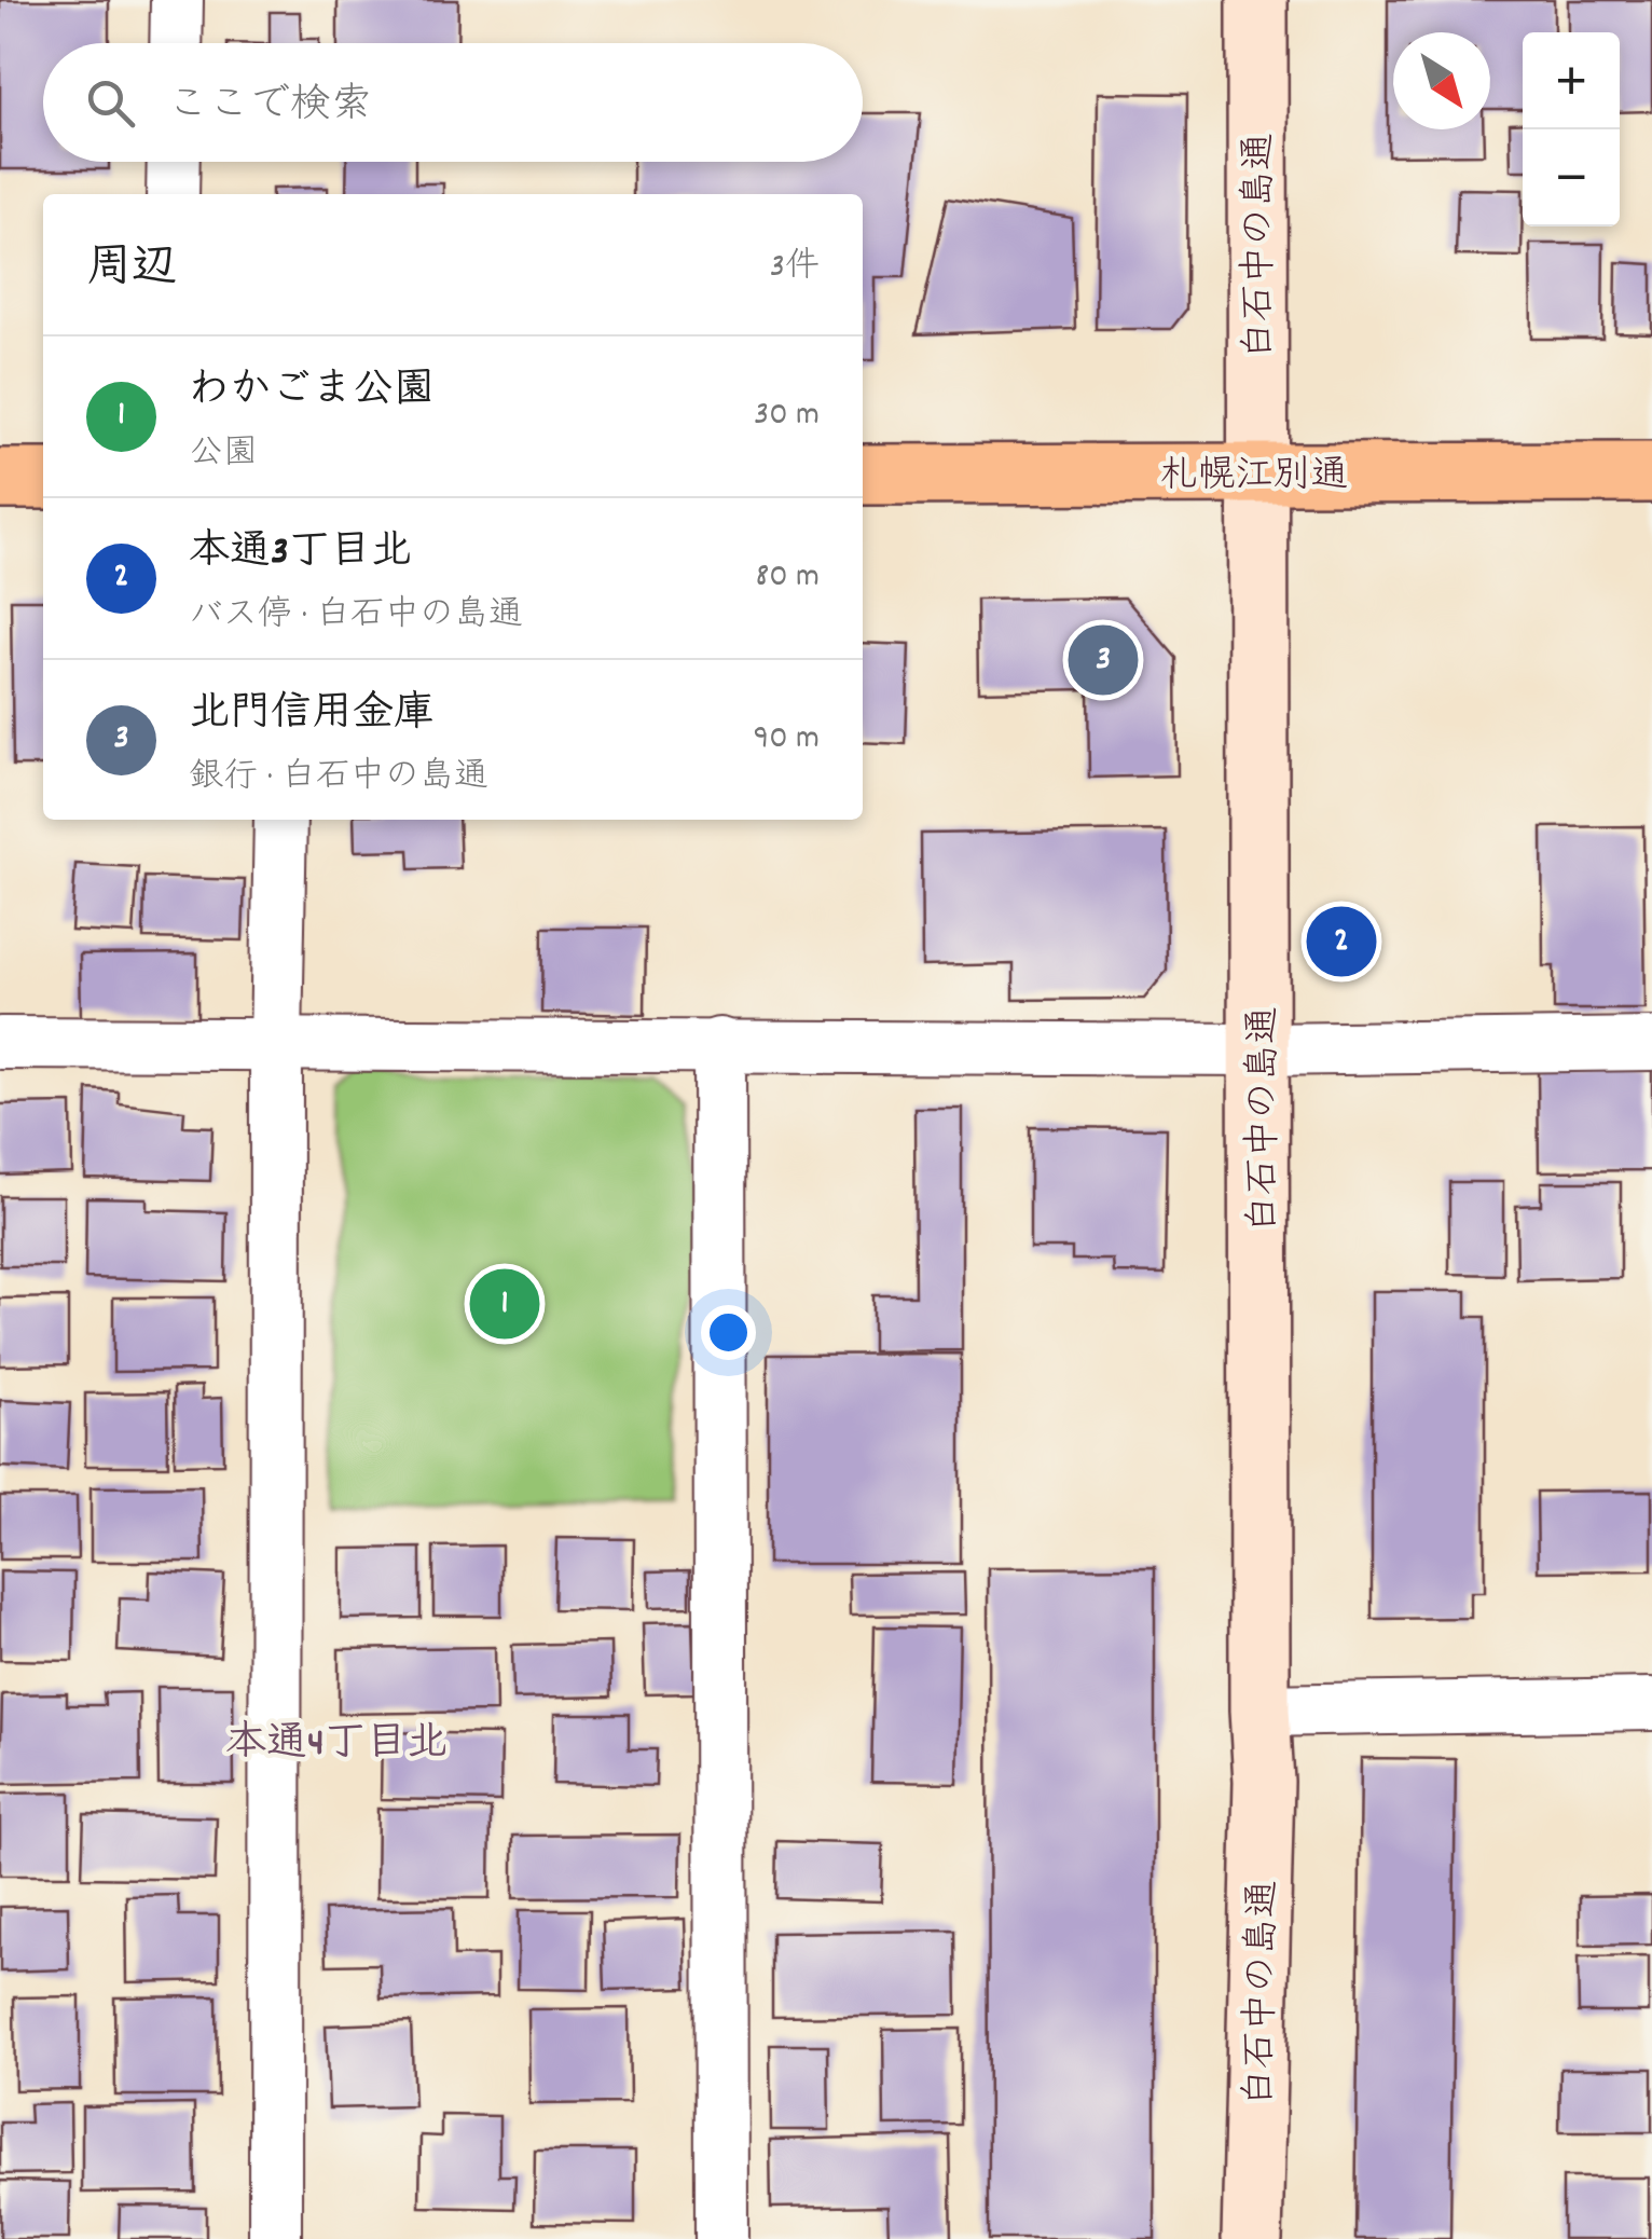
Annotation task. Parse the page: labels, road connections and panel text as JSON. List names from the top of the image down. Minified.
{"streets":{"highway":["札幌江別通"],"street":["白石中の島通"]},"crossings":[["白石中の島通","札幌江別通"]],"districts":["本通4丁目北"],"north":"bottom right","page":{"map_buttons":["+","−"],"search":"ここで検索","heading":["周辺","3件"],"list":[{"mark":"1","name":"わかごま公園","note":"公園","value":"30 m"},{"mark":"2","name":"本通3丁目北","note":"バス停 · 白石中の島通","value":"80 m"},{"mark":"3","name":"北門信用金庫","note":"銀行 · 白石中の島通","value":"90 m"}],"pins":["3","2","1"]}}
